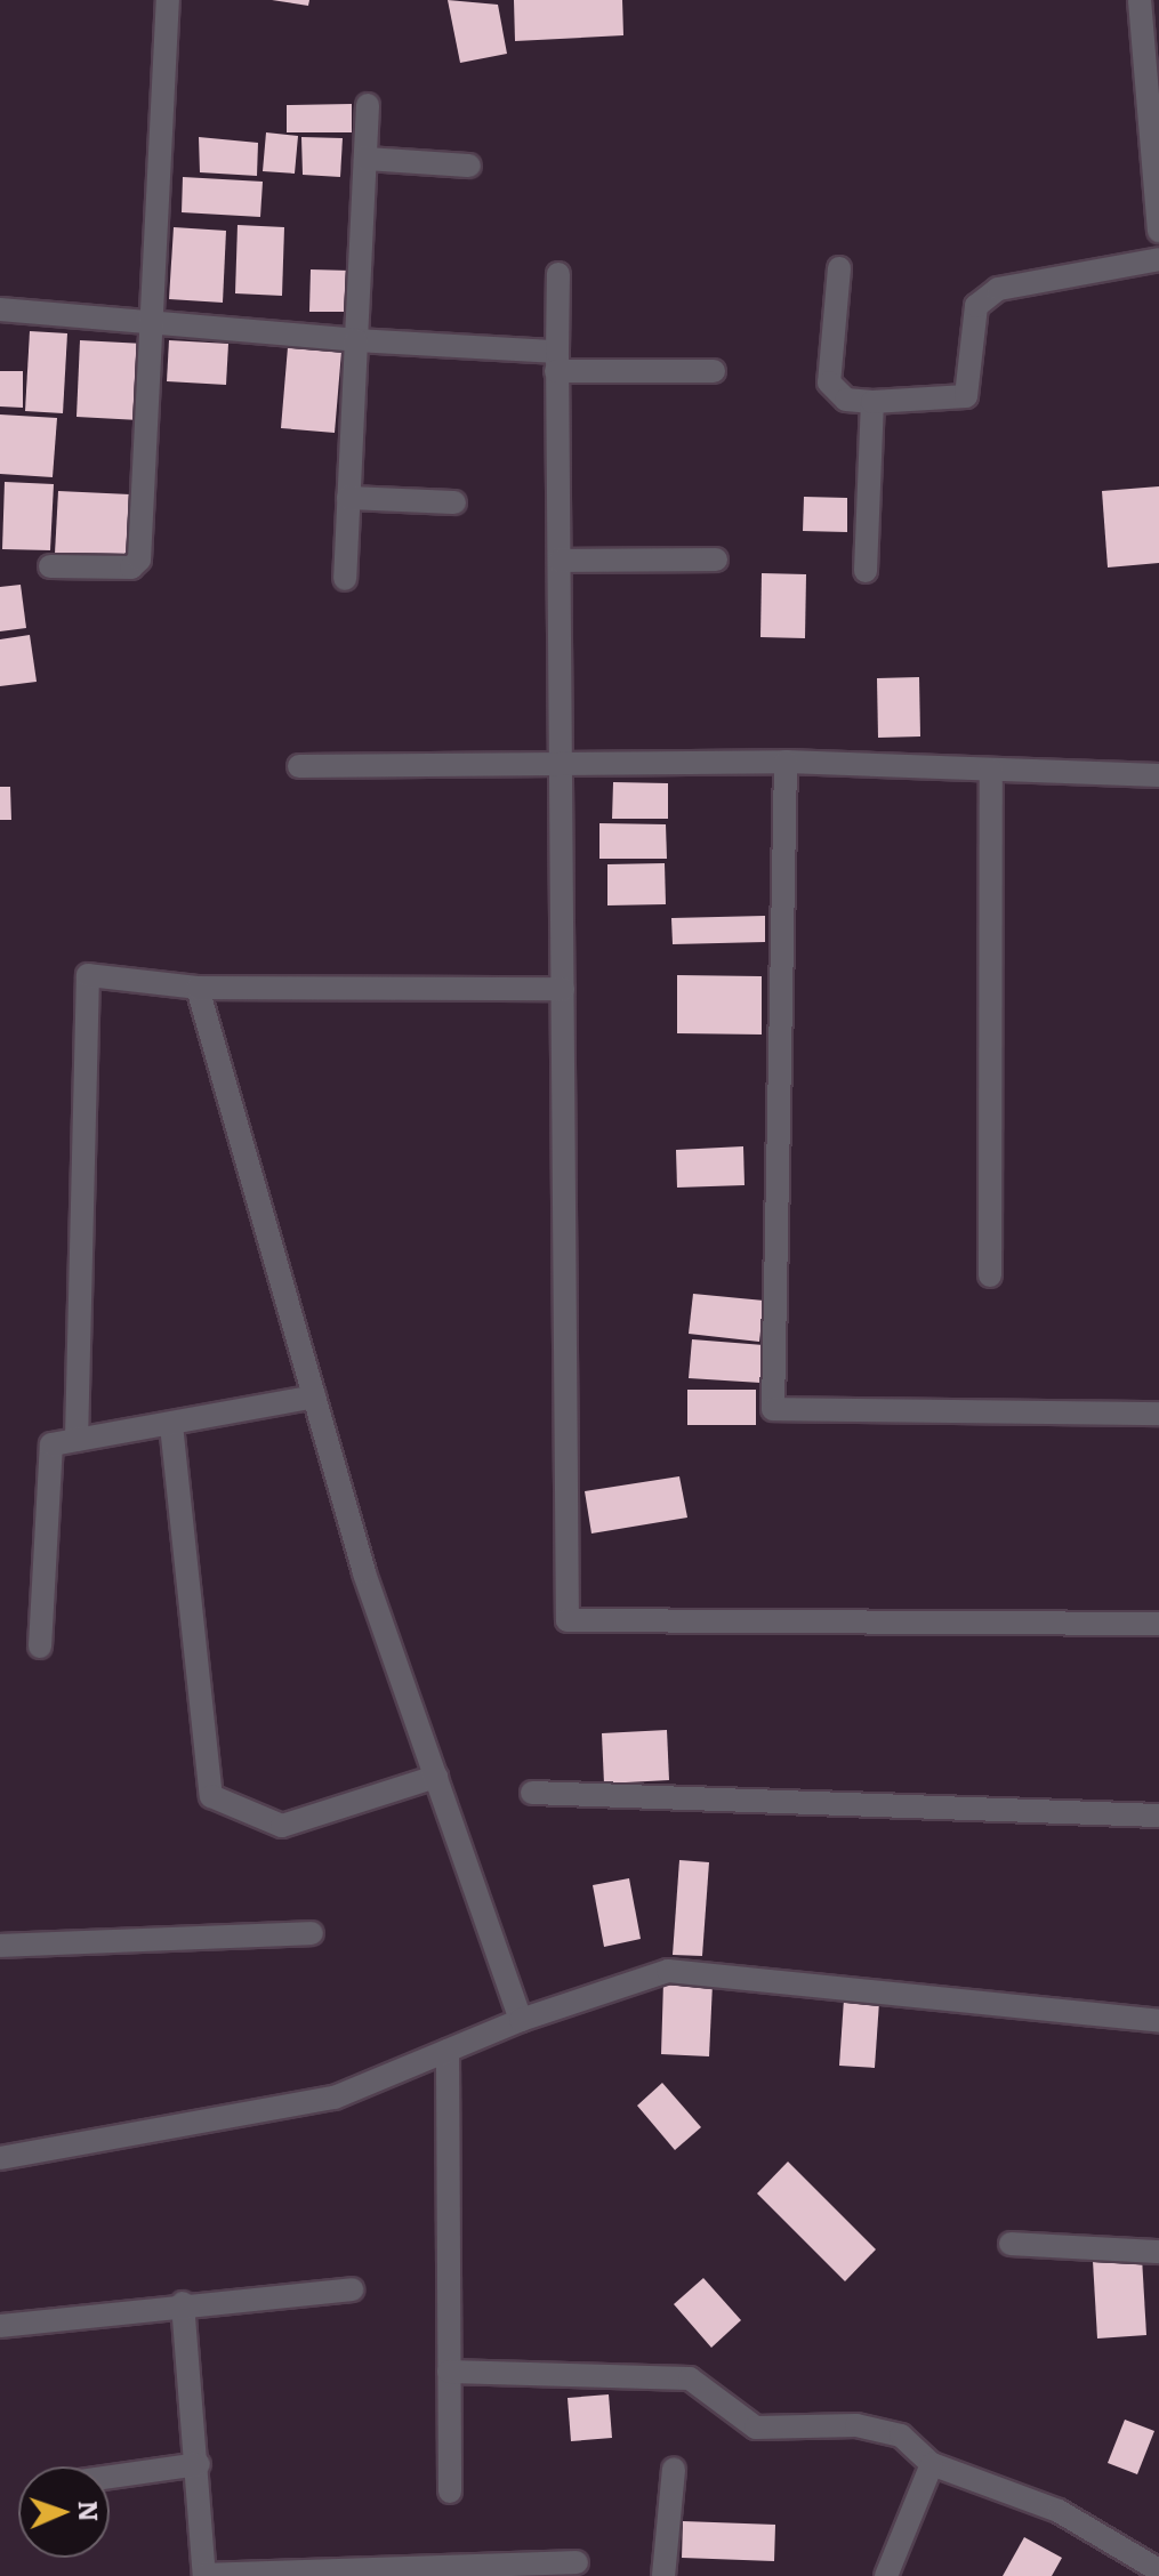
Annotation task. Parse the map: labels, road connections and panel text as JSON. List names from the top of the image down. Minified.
{"north":"right"}
